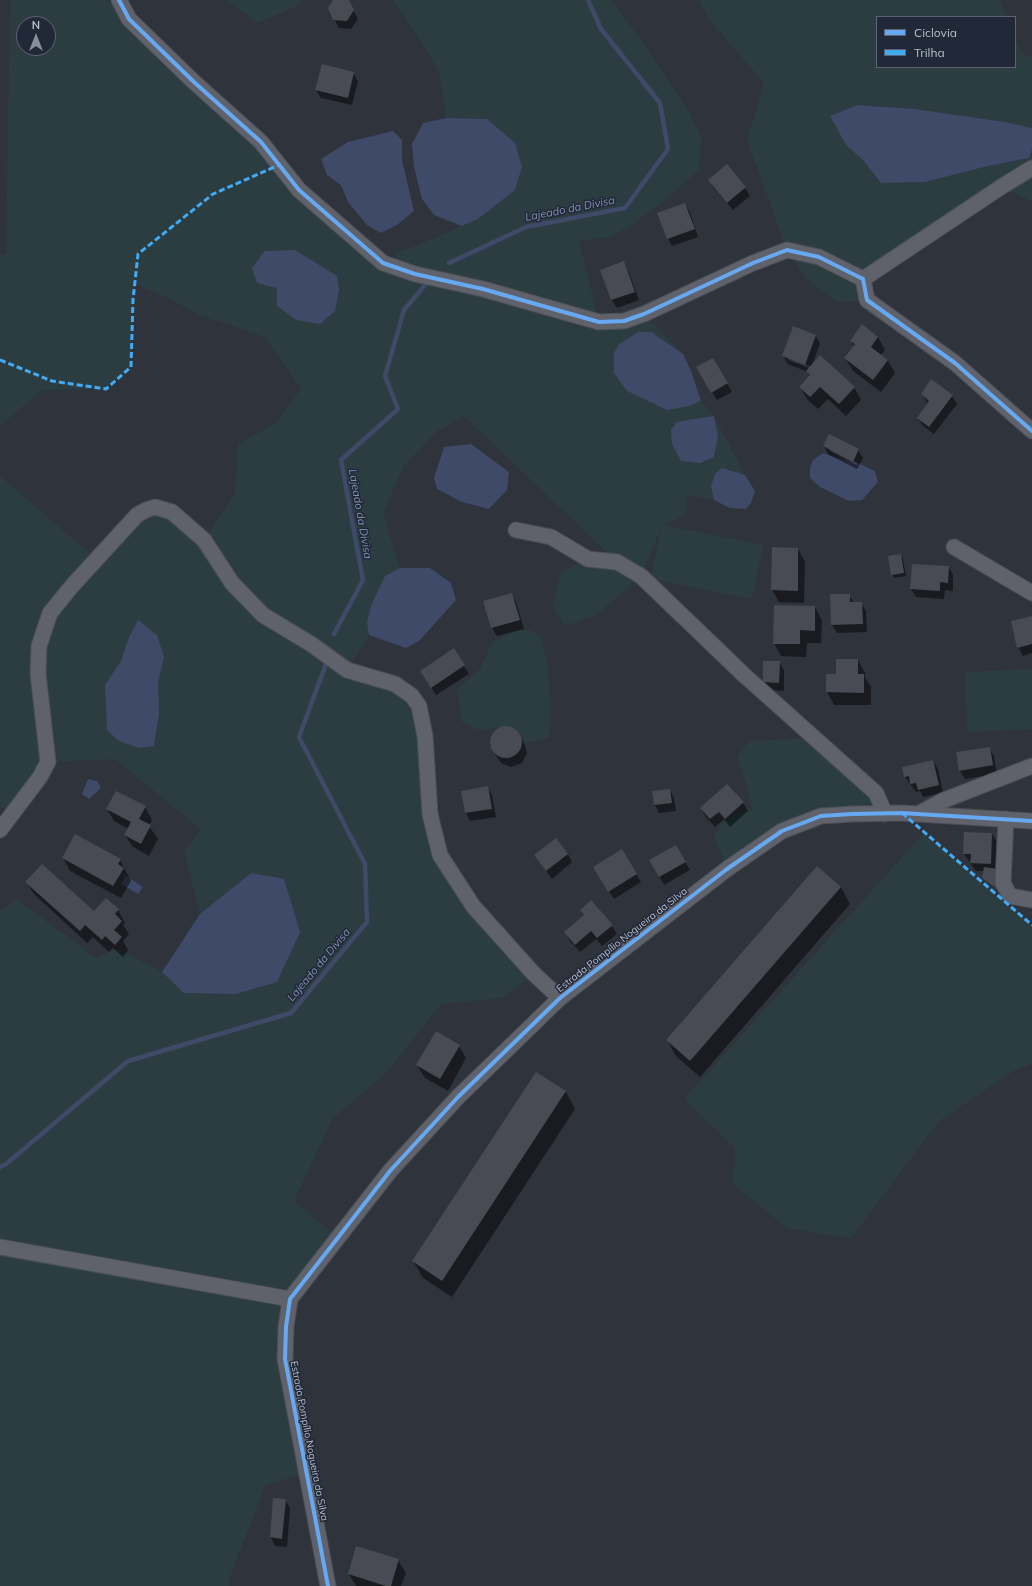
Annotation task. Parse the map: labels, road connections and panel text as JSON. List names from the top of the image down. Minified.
{"streets":{"street":["Estrada Pompílio Nogueira da Silva"]},"water":["Lajeado da Divisa"],"legend":["Ciclovia","Trilha"],"north":"top"}
